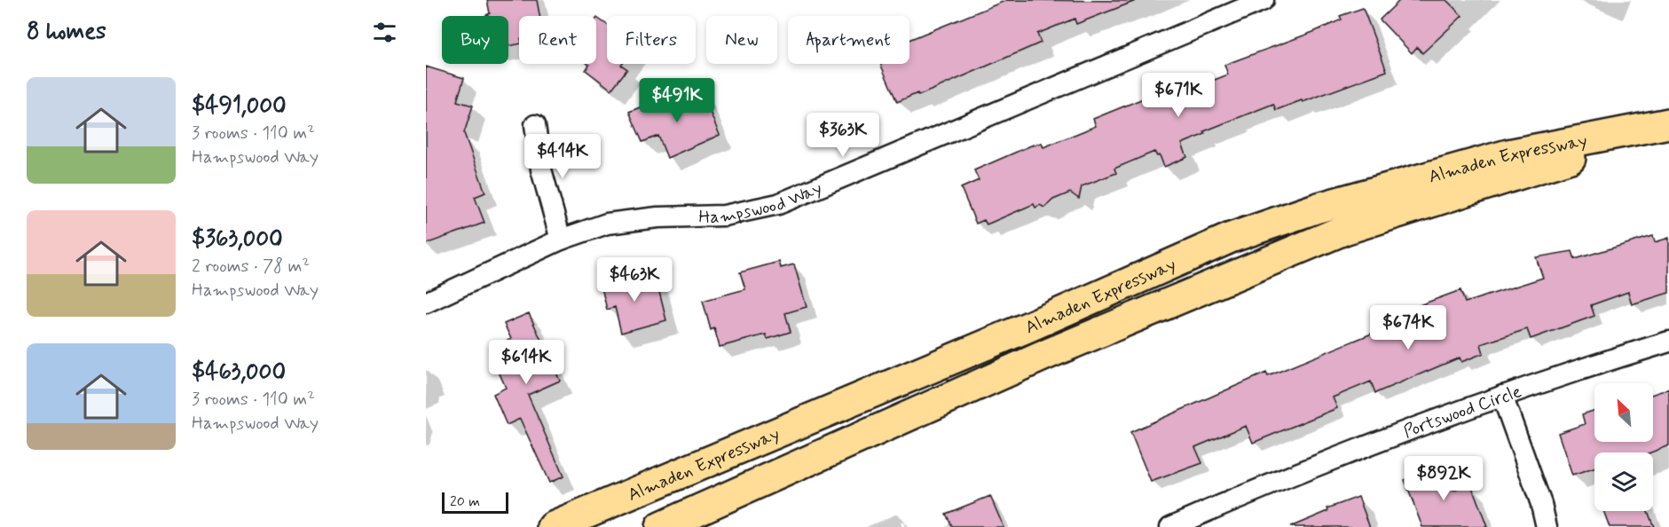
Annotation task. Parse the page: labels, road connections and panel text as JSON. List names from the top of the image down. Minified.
{"streets":{"main road":["Almaden Expressway"],"street":["Hampswood Way","Portswood Circle"]},"scale_bar":"20 m","north":"top left","page":{"heading":"8 homes","chip":["Buy","Rent","Filters","New","Apartment"],"list":[{"name":"$491,000","note":"3 rooms · 110 m² · Hampswood Way"},{"name":"$363,000","note":"2 rooms · 78 m² · Hampswood Way"},{"name":"$463,000","note":"3 rooms · 110 m² · Hampswood Way"}],"price":["$671K","$491K","$363K","$414K","$463K","$674K","$614K","$892K"],"scale":"20 m"}}
